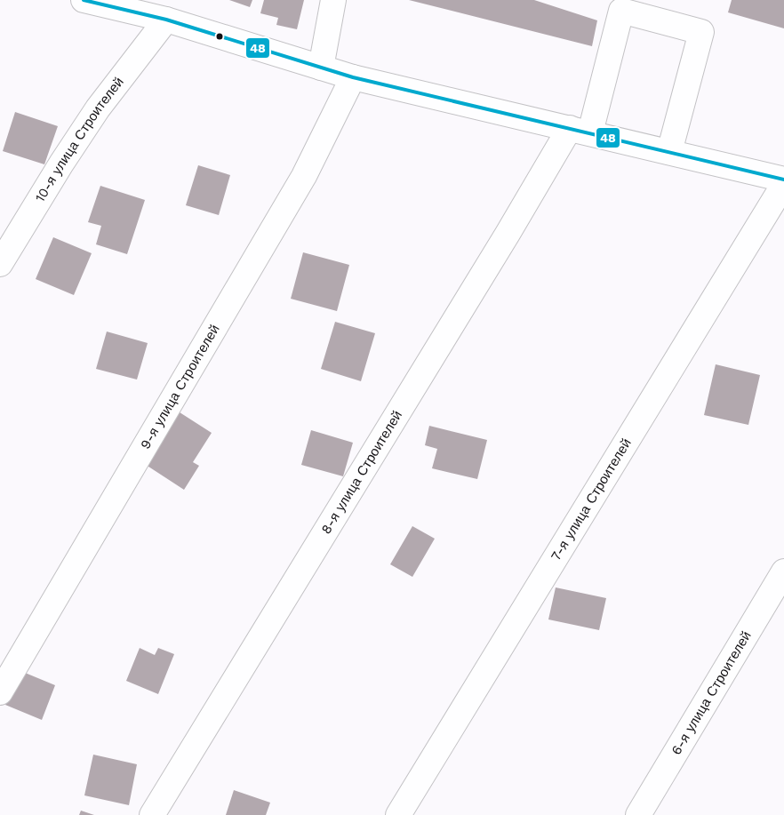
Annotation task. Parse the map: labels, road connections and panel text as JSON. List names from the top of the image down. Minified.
{"streets":{"street":["10-я улица Строителей","9-я улица Строителей","8-я улица Строителей","7-я улица Строителей","6-я улица Строителей"]},"lines":["transit line 48"]}
